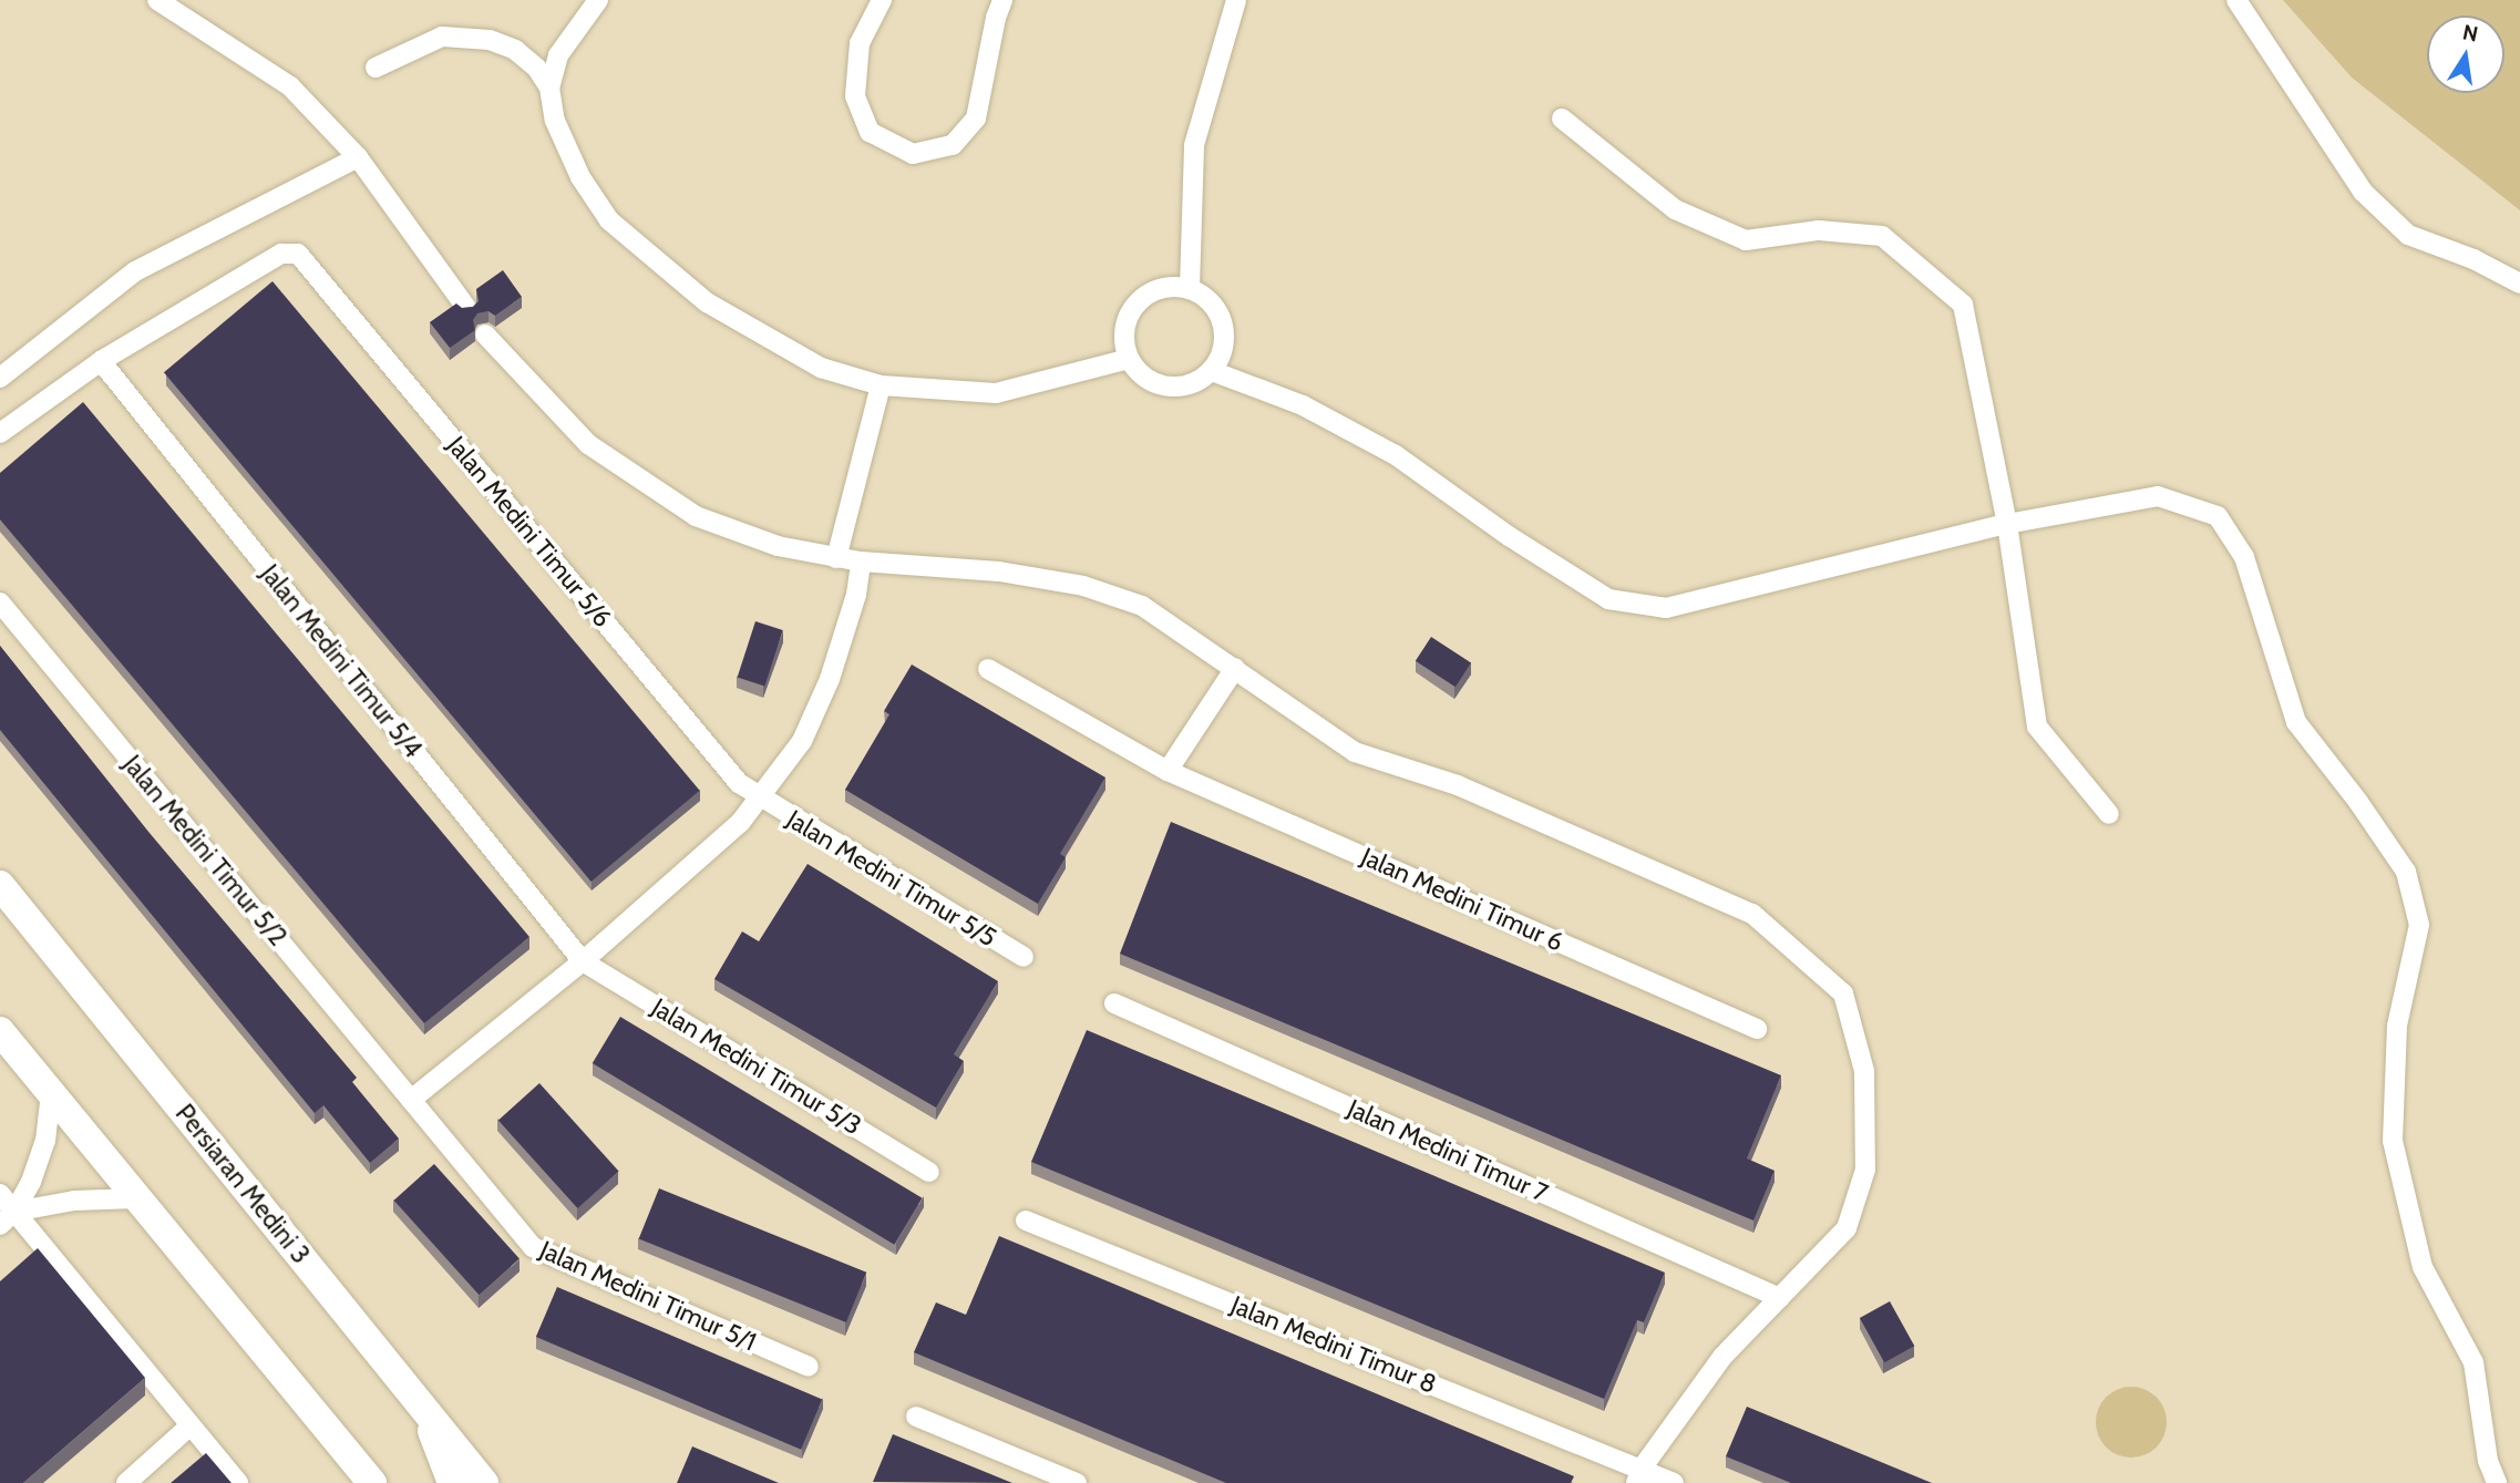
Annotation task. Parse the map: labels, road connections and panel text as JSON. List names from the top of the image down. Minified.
{"streets":{"street":["Jalan Medini Timur 5/6","Jalan Medini Timur 5/4","Jalan Medini Timur 5/2","Jalan Medini Timur 5/5","Jalan Medini Timur 6","Jalan Medini Timur 5/3","Jalan Medini Timur 7","Persiaran Medini 3","Jalan Medini Timur 5/1","Jalan Medini Timur 8"]},"crossings":[["Jalan Medini Timur 5/6","Jalan Medini Timur 5/4"],["Jalan Medini Timur 5/6","Jalan Medini Timur 5/5"],["Jalan Medini Timur 5/4","Jalan Medini Timur 5/3"],["Jalan Medini Timur 5/2","Jalan Medini Timur 5/1"]],"north":"top"}
